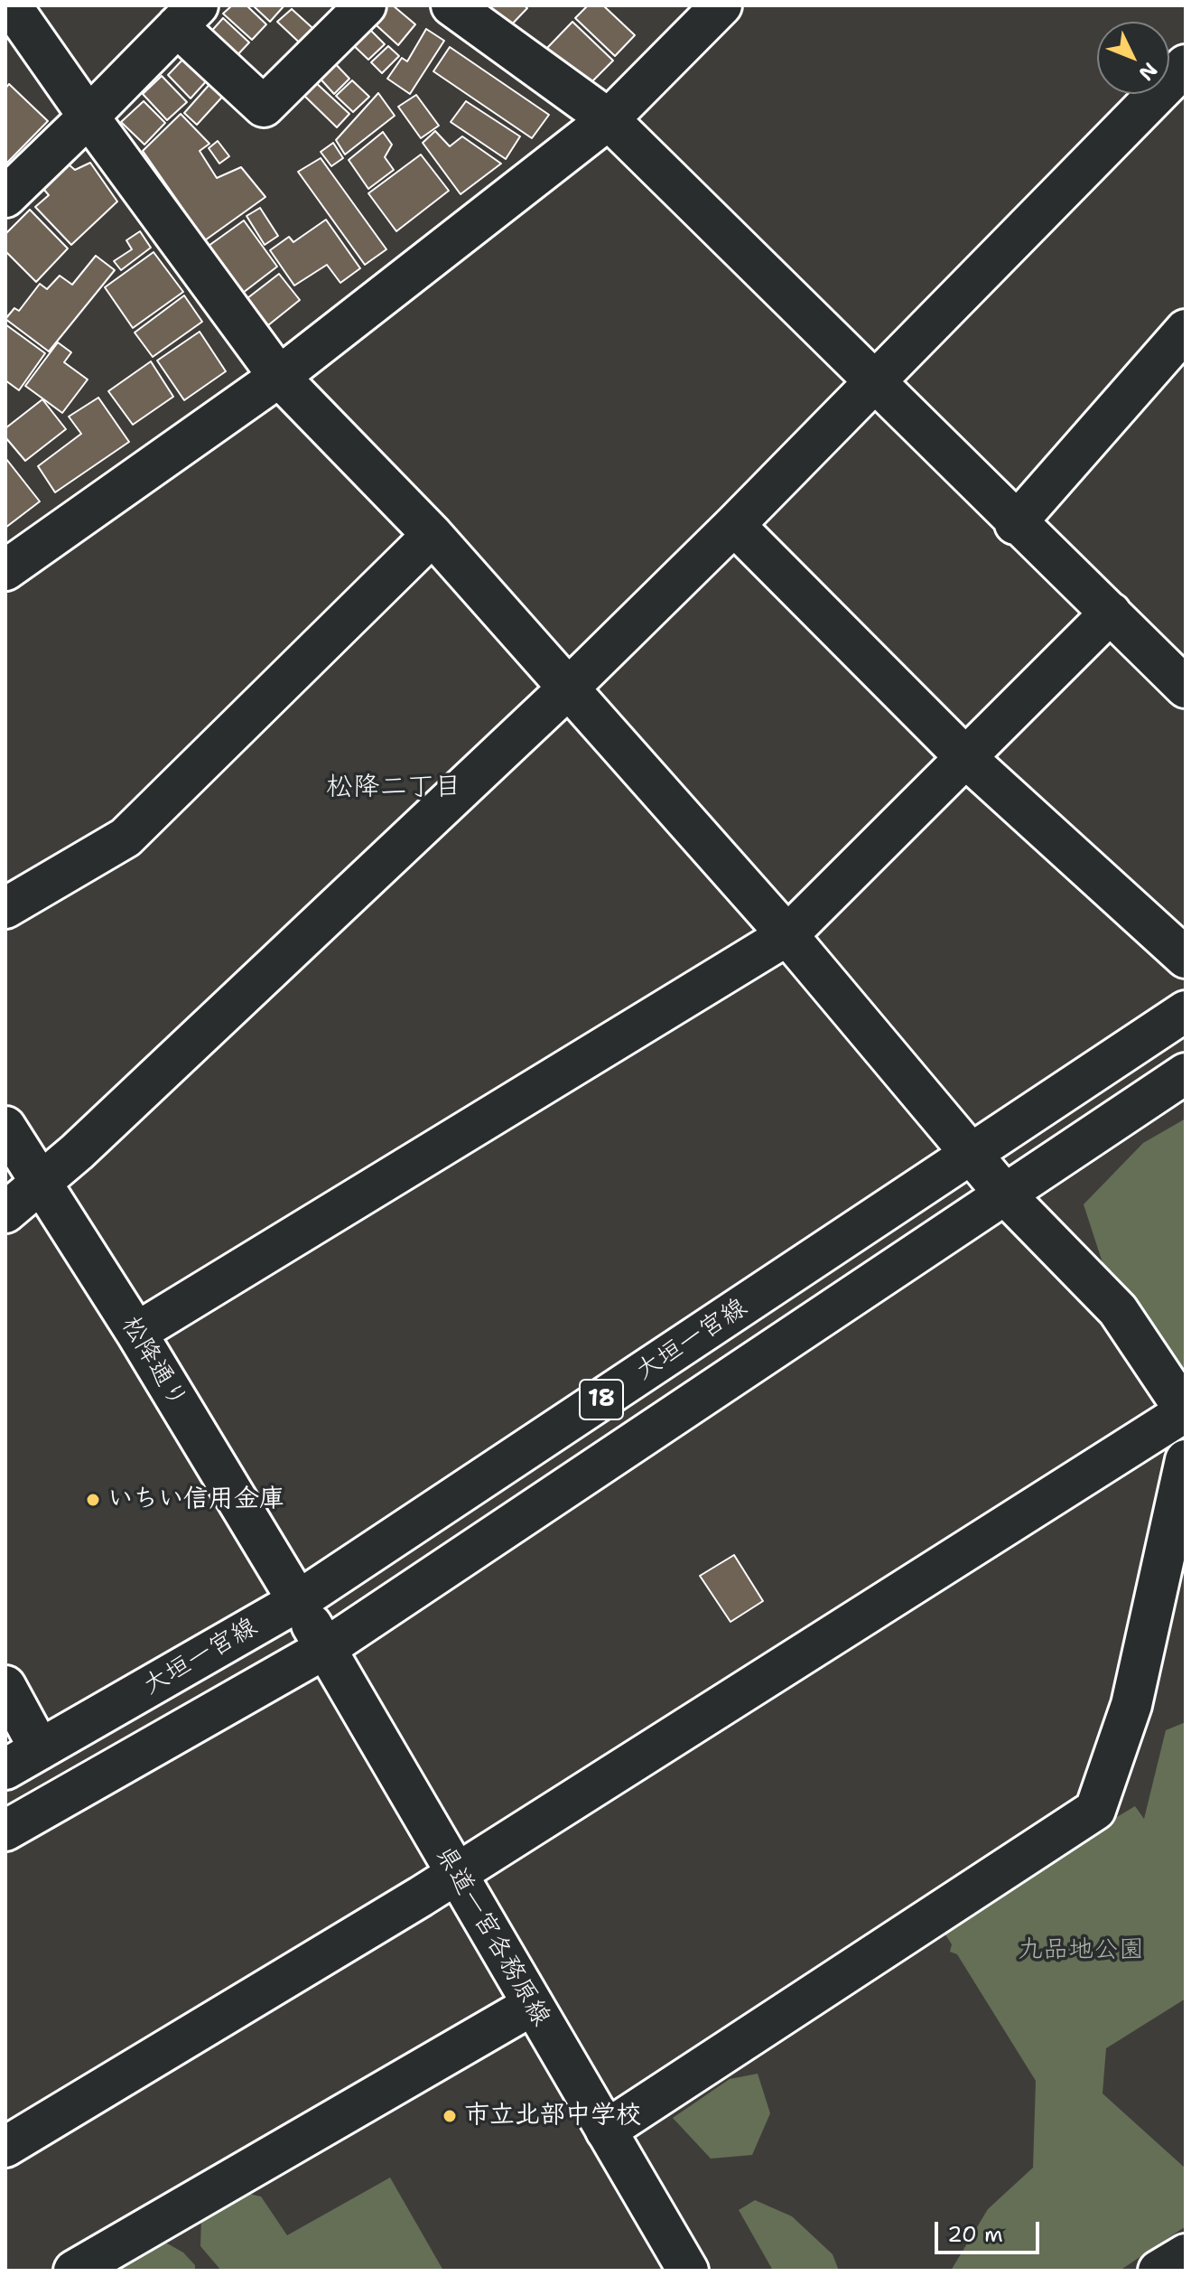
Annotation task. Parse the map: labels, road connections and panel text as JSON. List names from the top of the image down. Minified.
{"streets":{"street":["大垣一宮線","松降通り","18","県道一宮各務原線"]},"crossings":[["大垣一宮線","松降通り"],["大垣一宮線","県道一宮各務原線"],["松降通り","県道一宮各務原線"]],"districts":["松降二丁目"],"parks":["九品地公園"],"places":["いちい信用金庫","市立北部中学校"],"scale_bar":"20 m","north":"bottom right"}
